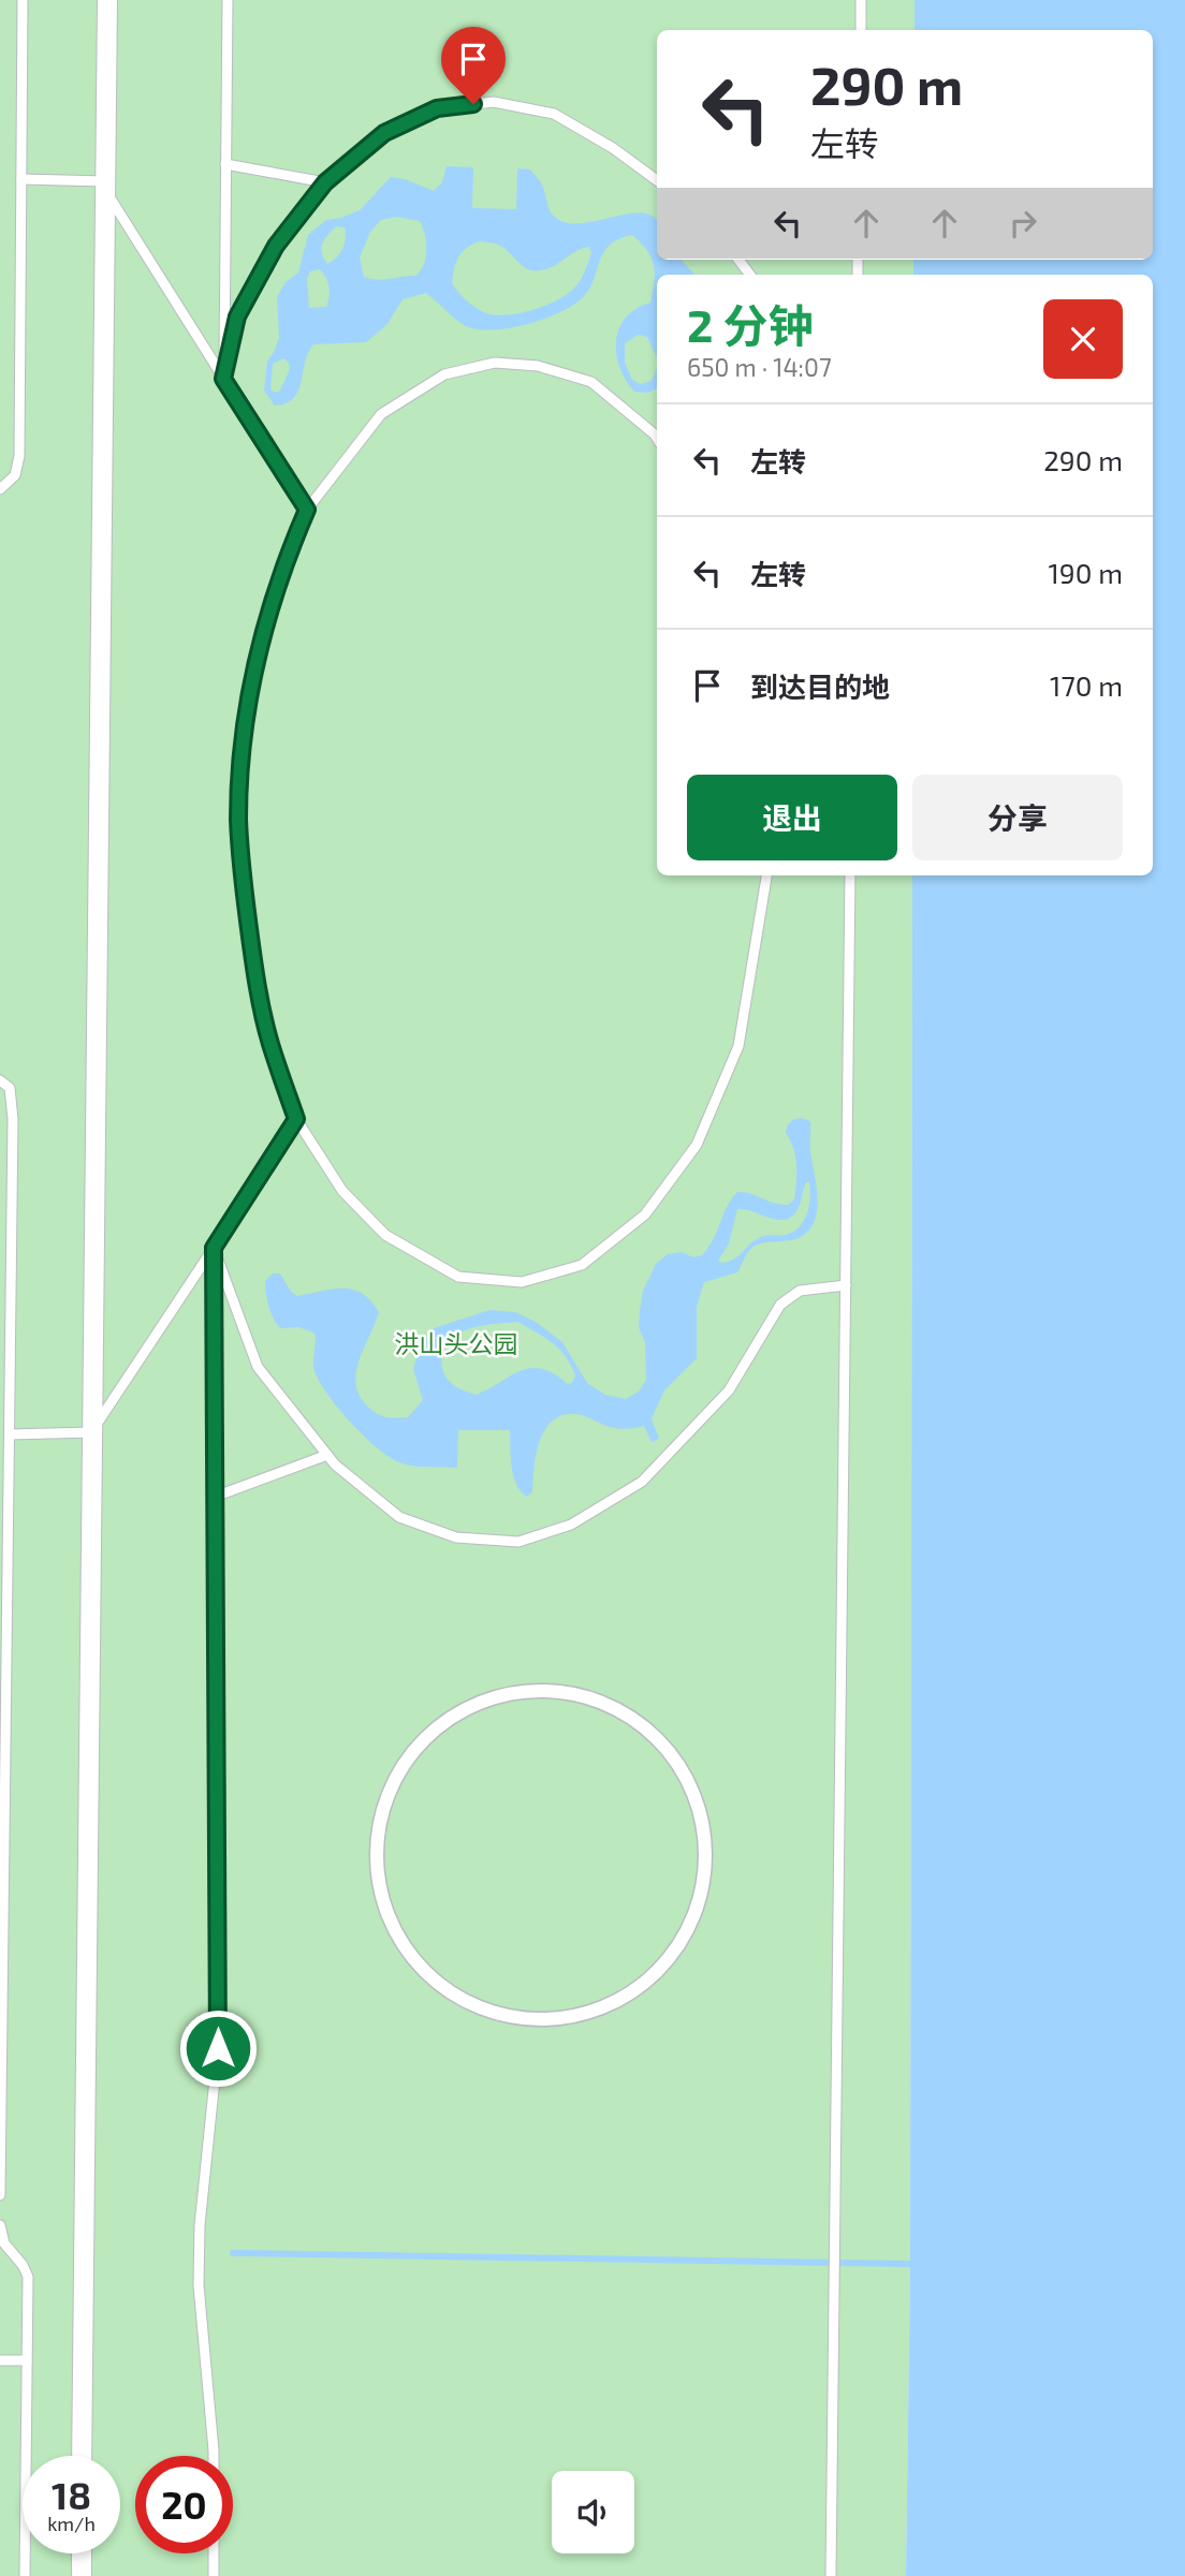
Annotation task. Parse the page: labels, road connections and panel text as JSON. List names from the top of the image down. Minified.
{"parks":["洪山头公园"],"page":{"turn":["290 m","左转"],"heading":["2 分钟","650 m · 14:07"],"list":[{"name":"左转","value":"290 m"},{"name":"左转","value":"190 m"},{"name":"到达目的地","value":"170 m"}],"buttons":["退出","分享"],"speed":"18 km/h","limit":"20"}}
